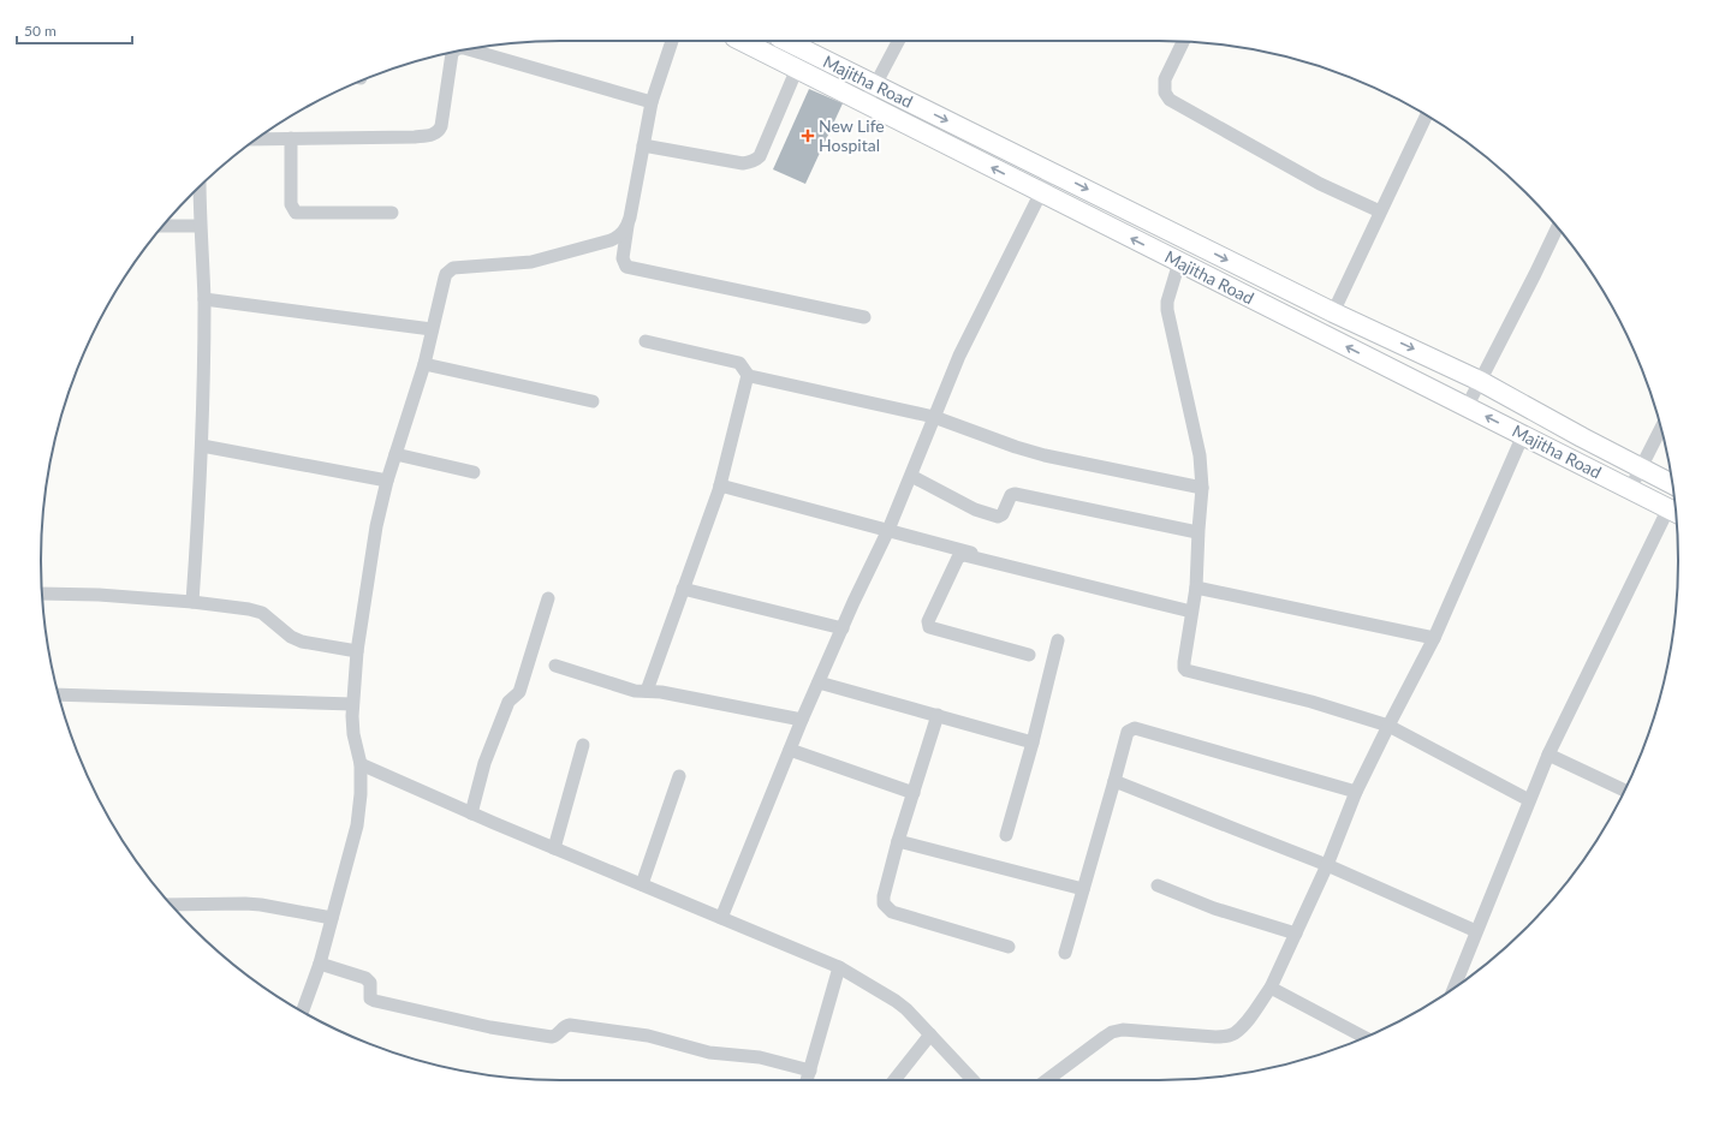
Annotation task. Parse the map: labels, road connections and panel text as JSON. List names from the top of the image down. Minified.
{"streets":{"main road":["Majitha Road"]},"places":{"health":["New Life Hospital"]},"scale_bar":"50 m"}
